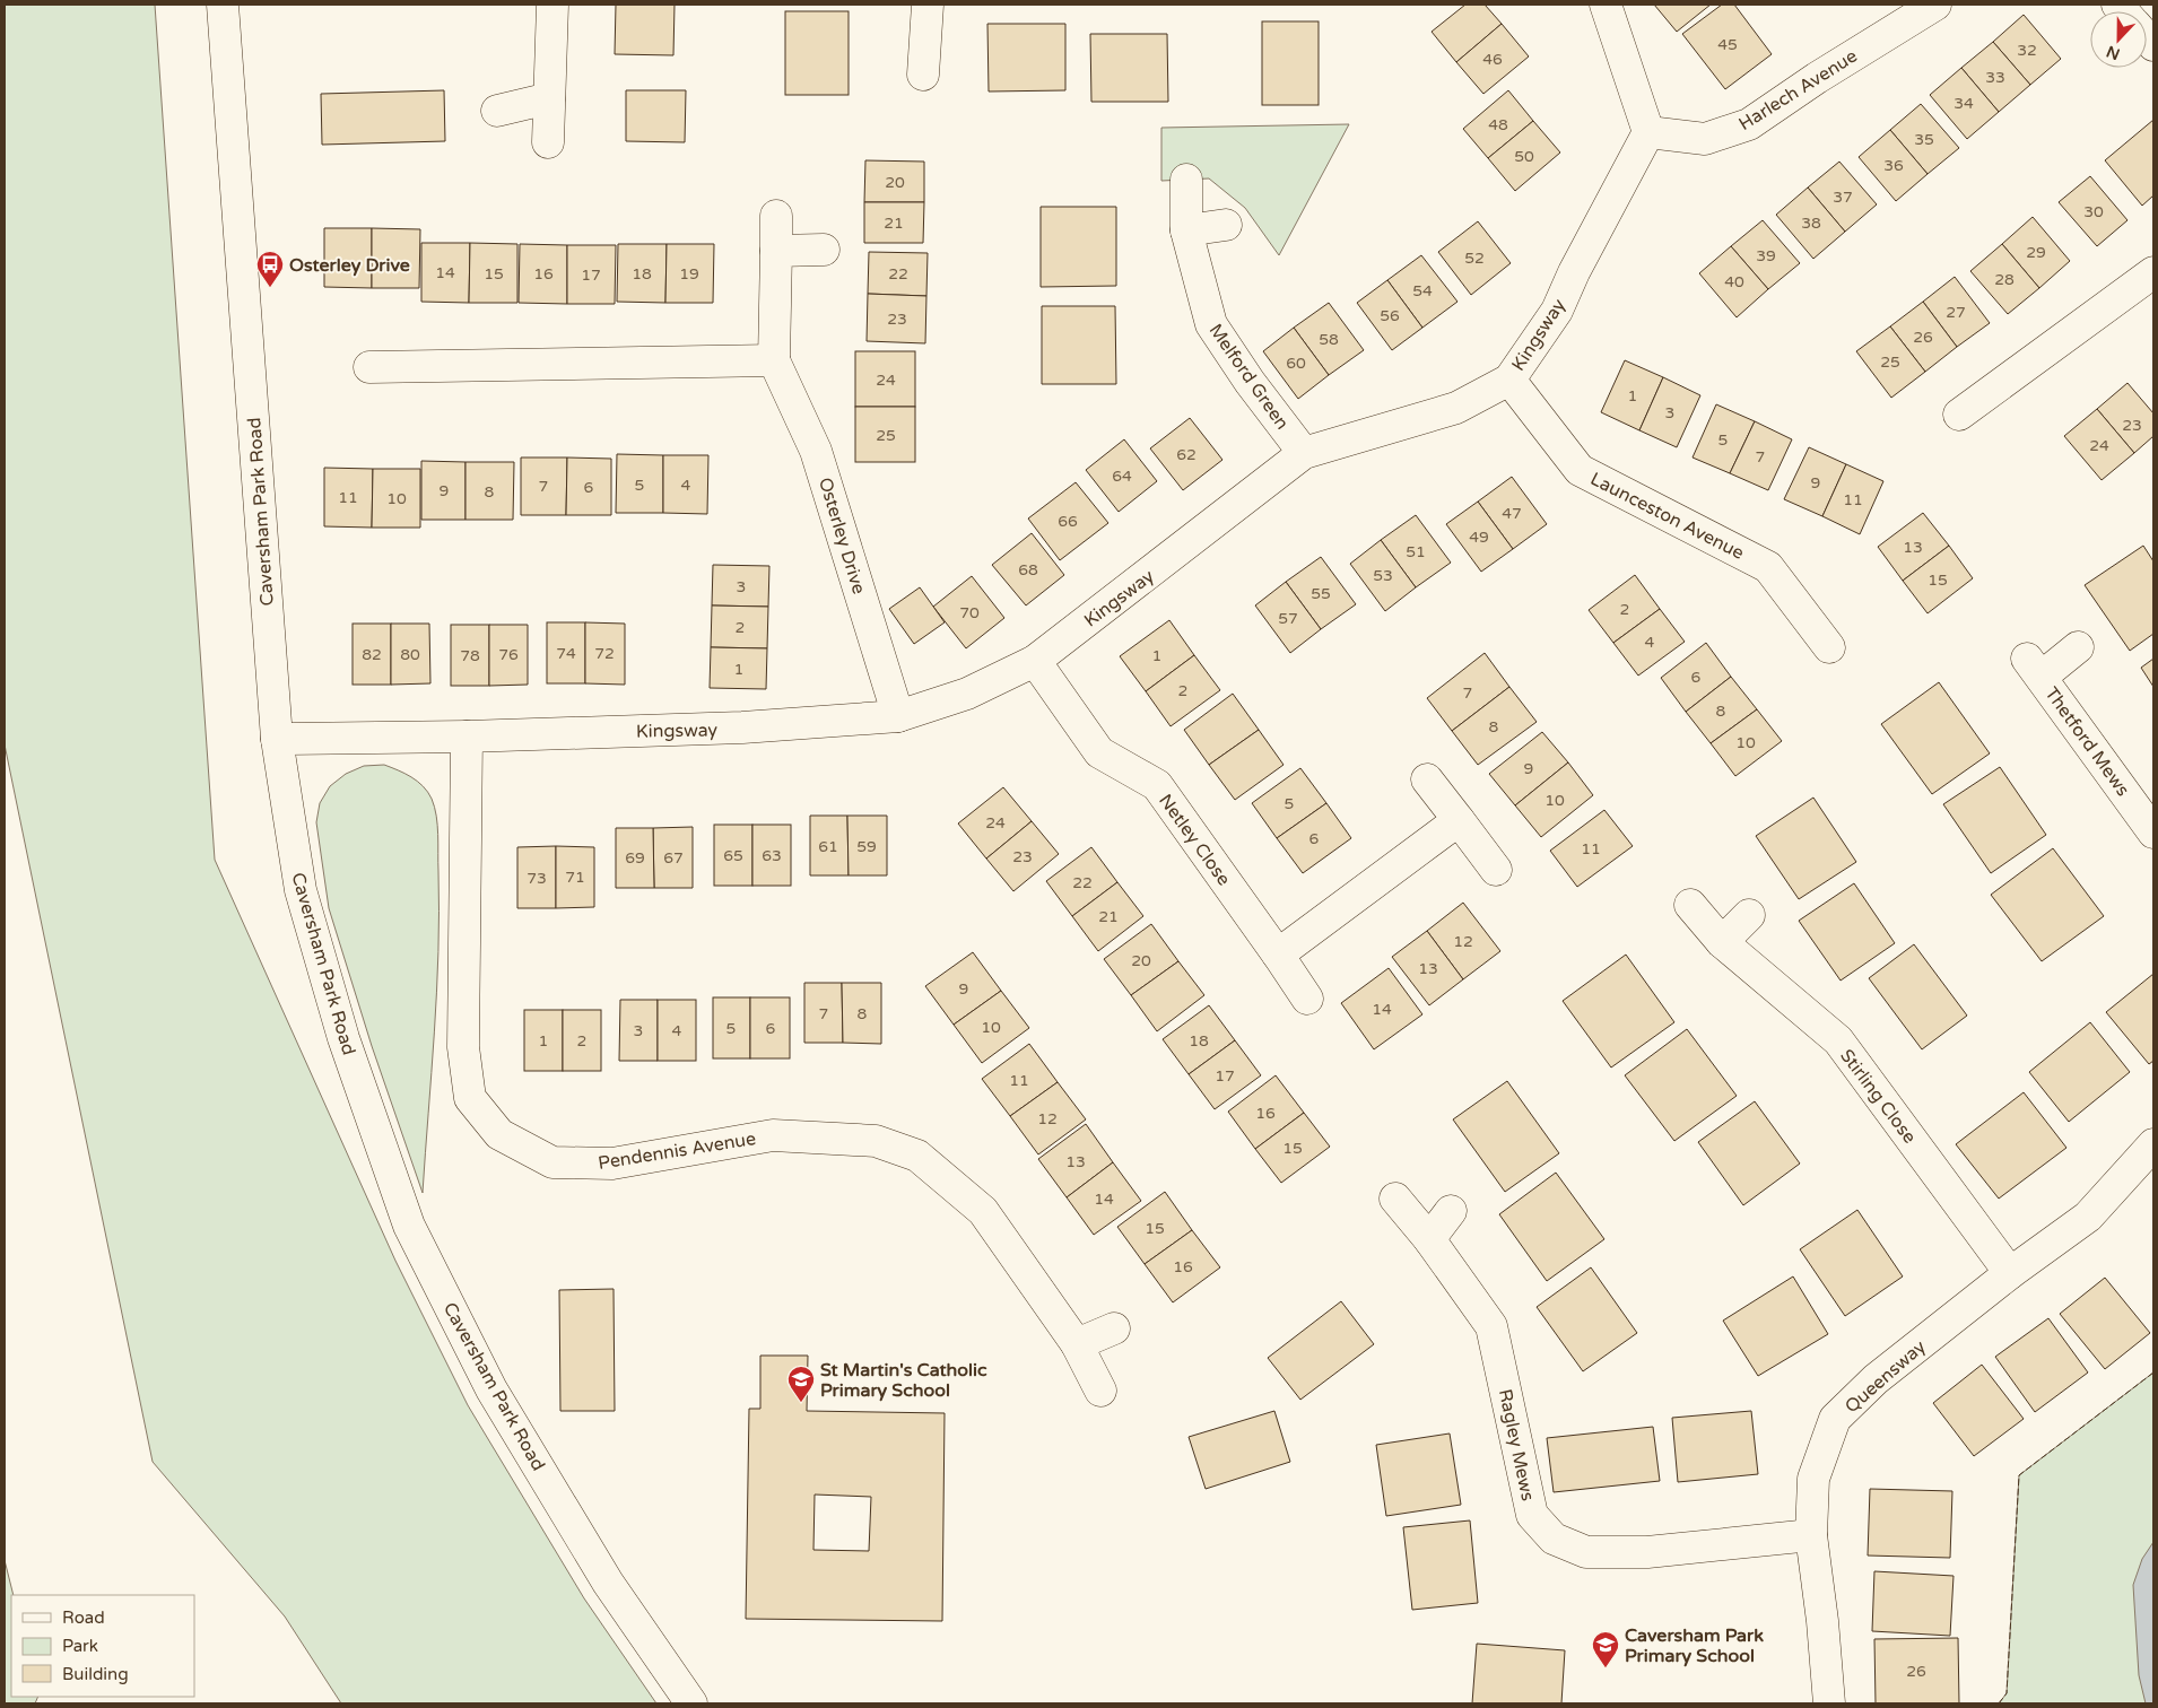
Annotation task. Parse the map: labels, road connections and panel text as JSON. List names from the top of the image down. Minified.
{"streets":{"street":["Harlech Avenue","Kingsway","Melford Green","Caversham Park Road","Launceston Avenue","Osterley Drive","Thetford Mews","Netley Close","Stirling Close","Pendennis Avenue","Queensway","Ragley Mews"]},"crossings":[["Harlech Avenue","Kingsway"],["Kingsway","Melford Green"],["Kingsway","Caversham Park Road"],["Kingsway","Launceston Avenue"],["Kingsway","Osterley Drive"],["Kingsway","Netley Close"],["Kingsway","Pendennis Avenue"],["Stirling Close","Queensway"],["Queensway","Ragley Mews"]],"places":{"bus stop":["Osterley Drive"],"school or university":["St Martin's Catholic Primary School","Caversham Park Primary School"]},"house_numbers":["45","32","46","33","34","48","35","50","36","20","37","30","21","38","29","39","52","14","15","16","18","19","22","17","28","40","54","27","56","23","26","58","25","60","24","1","3","23","25","5","24","62","7","64","9","5","4","7","6","9","8","11","10","11","47","66","49","13","51","68","53","15","3","55","2","70","57","2","4","74","72","82","80","76","78","1","1","6","2","7","8","8","10","9","10","5","24","6","61","59","11","65","63","23","69","67","71","73","22","21","12","20","13","9","14","7","8","10","5","6","3","4","1","2","18","17","11","16","12","15","13","14","15","16","26"],"legend":["Road","Park","Building"],"north":"bottom"}
